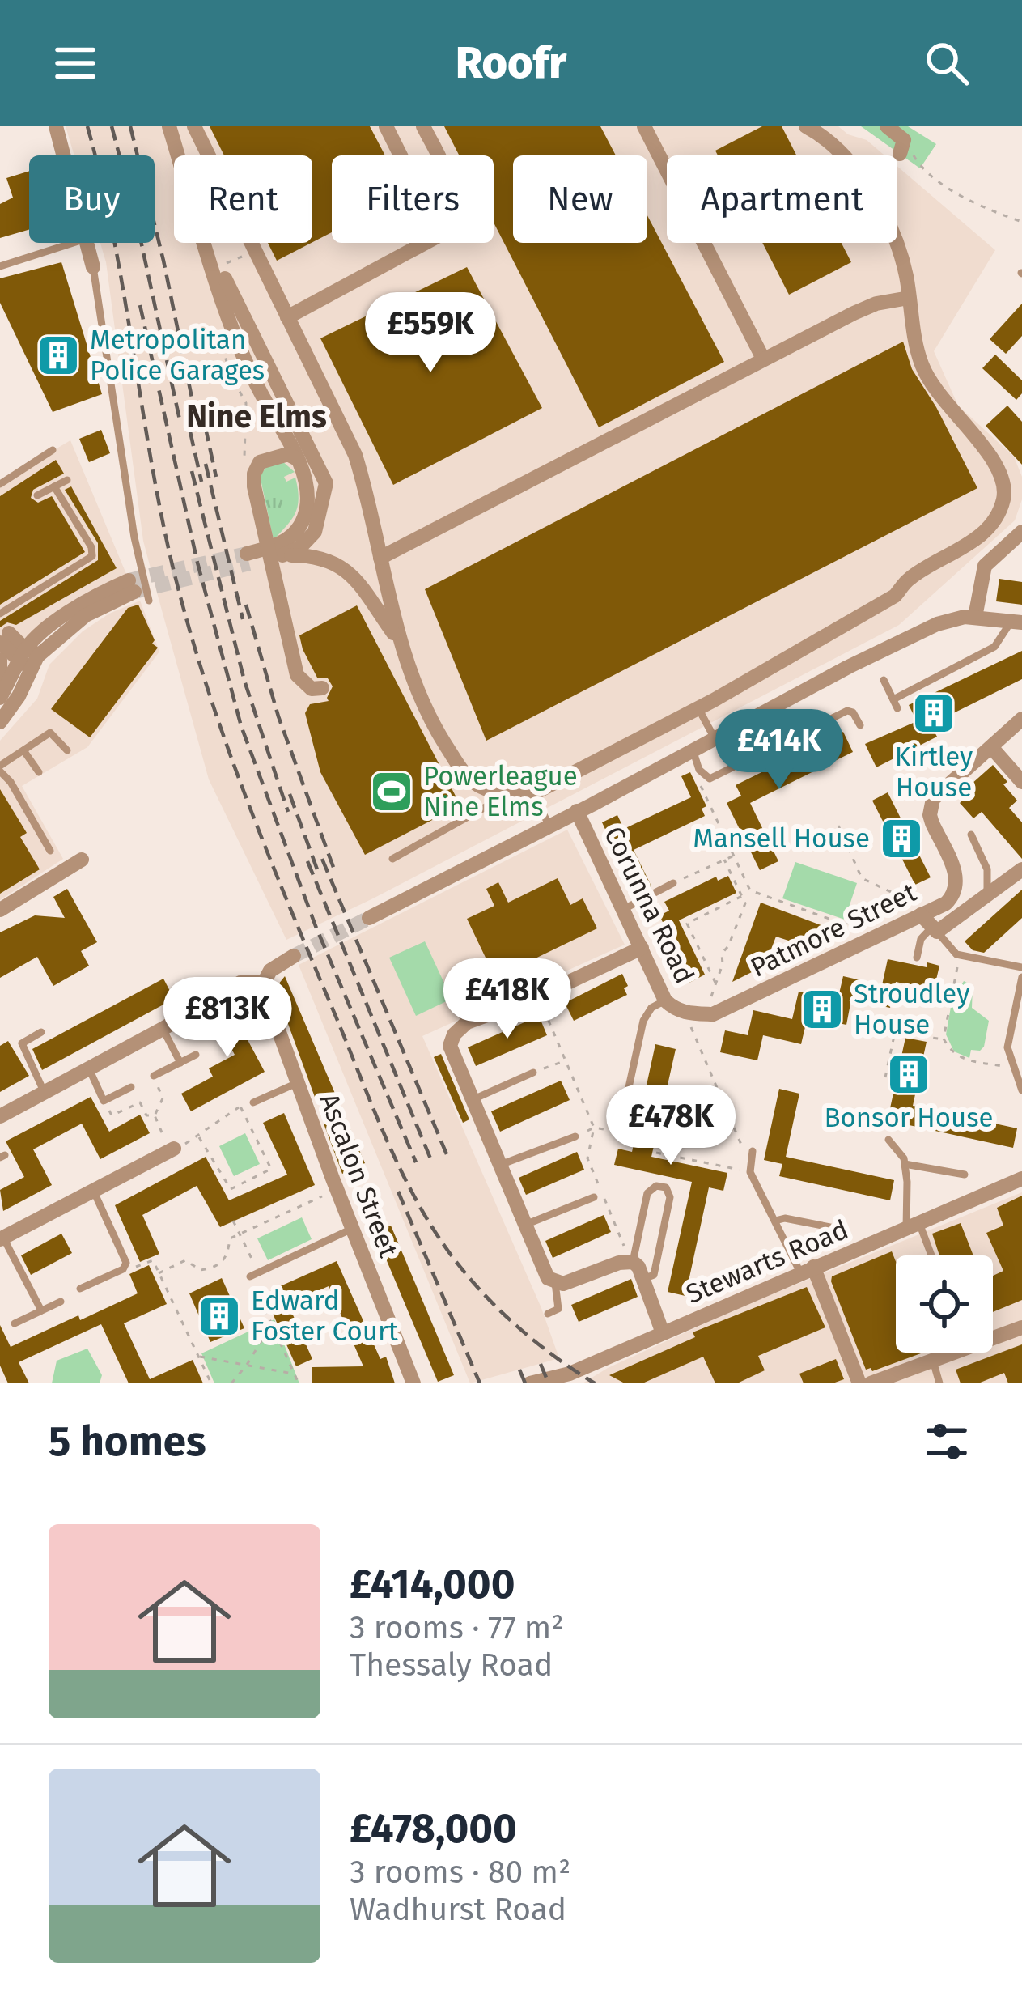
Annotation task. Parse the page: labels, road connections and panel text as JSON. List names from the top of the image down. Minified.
{"streets":{"street":["Corunna Road","Patmore Street","Ascalon Street","Stewarts Road"]},"crossings":[["Corunna Road","Patmore Street"]],"districts":["Nine Elms"],"places":{"building":["Metropolitan Police Garages","Kirtley House","Mansell House","Stroudley House","Bonsor House","Edward Foster Court"],"sports":["Powerleague Nine Elms"]},"page":{"header":"Roofr","chip":["Buy","Rent","Filters","New","Apartment"],"price":["£559K","£414K","£418K","£813K","£478K"],"heading":"5 homes","list":[{"name":"£414,000","note":"3 rooms · 77 m² · Thessaly Road"},{"name":"£478,000","note":"3 rooms · 80 m² · Wadhurst Road"}]}}
